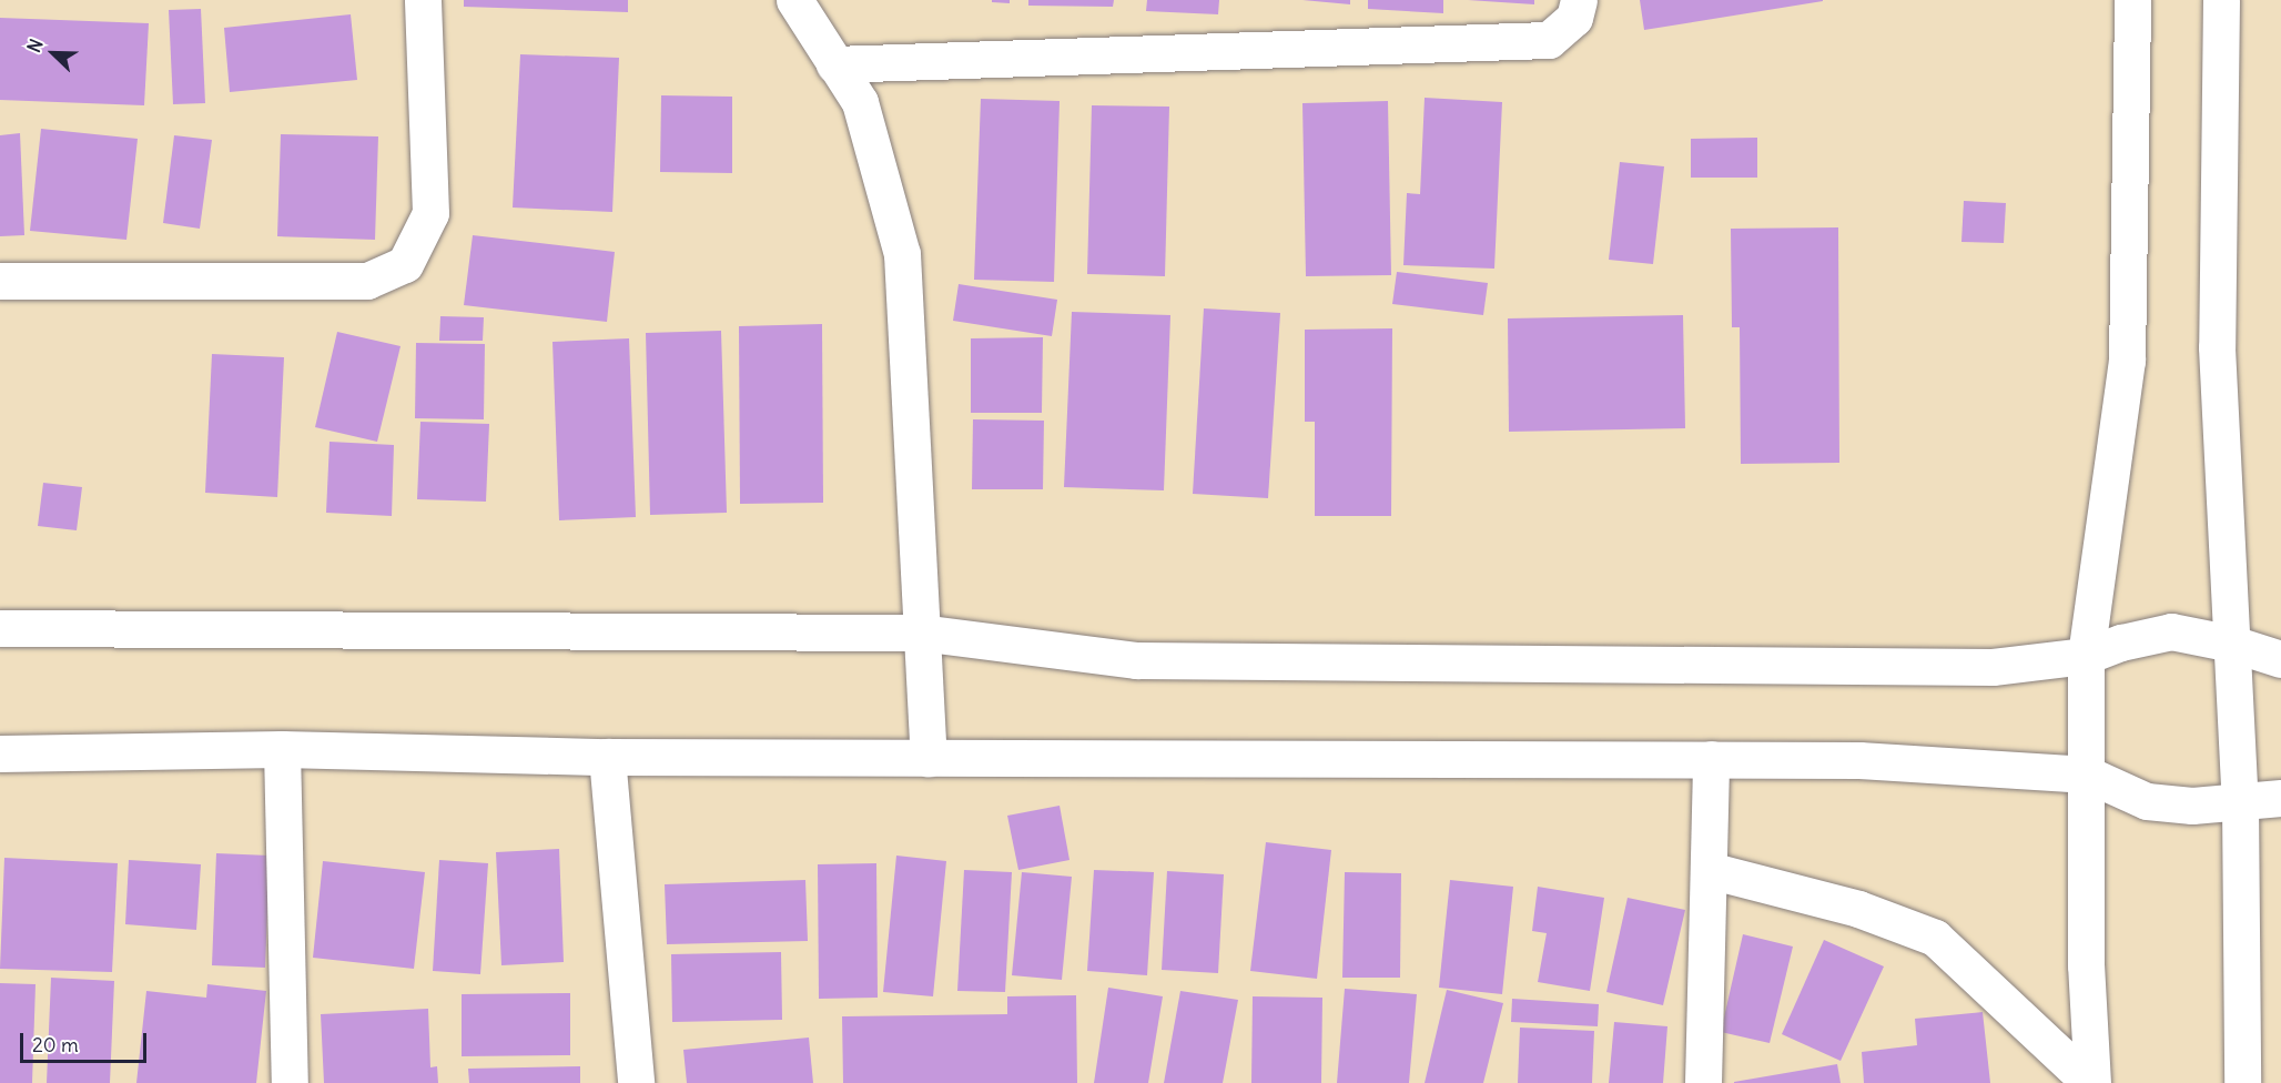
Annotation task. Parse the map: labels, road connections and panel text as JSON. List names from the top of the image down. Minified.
{"scale_bar":"20 m","north":"top left"}
